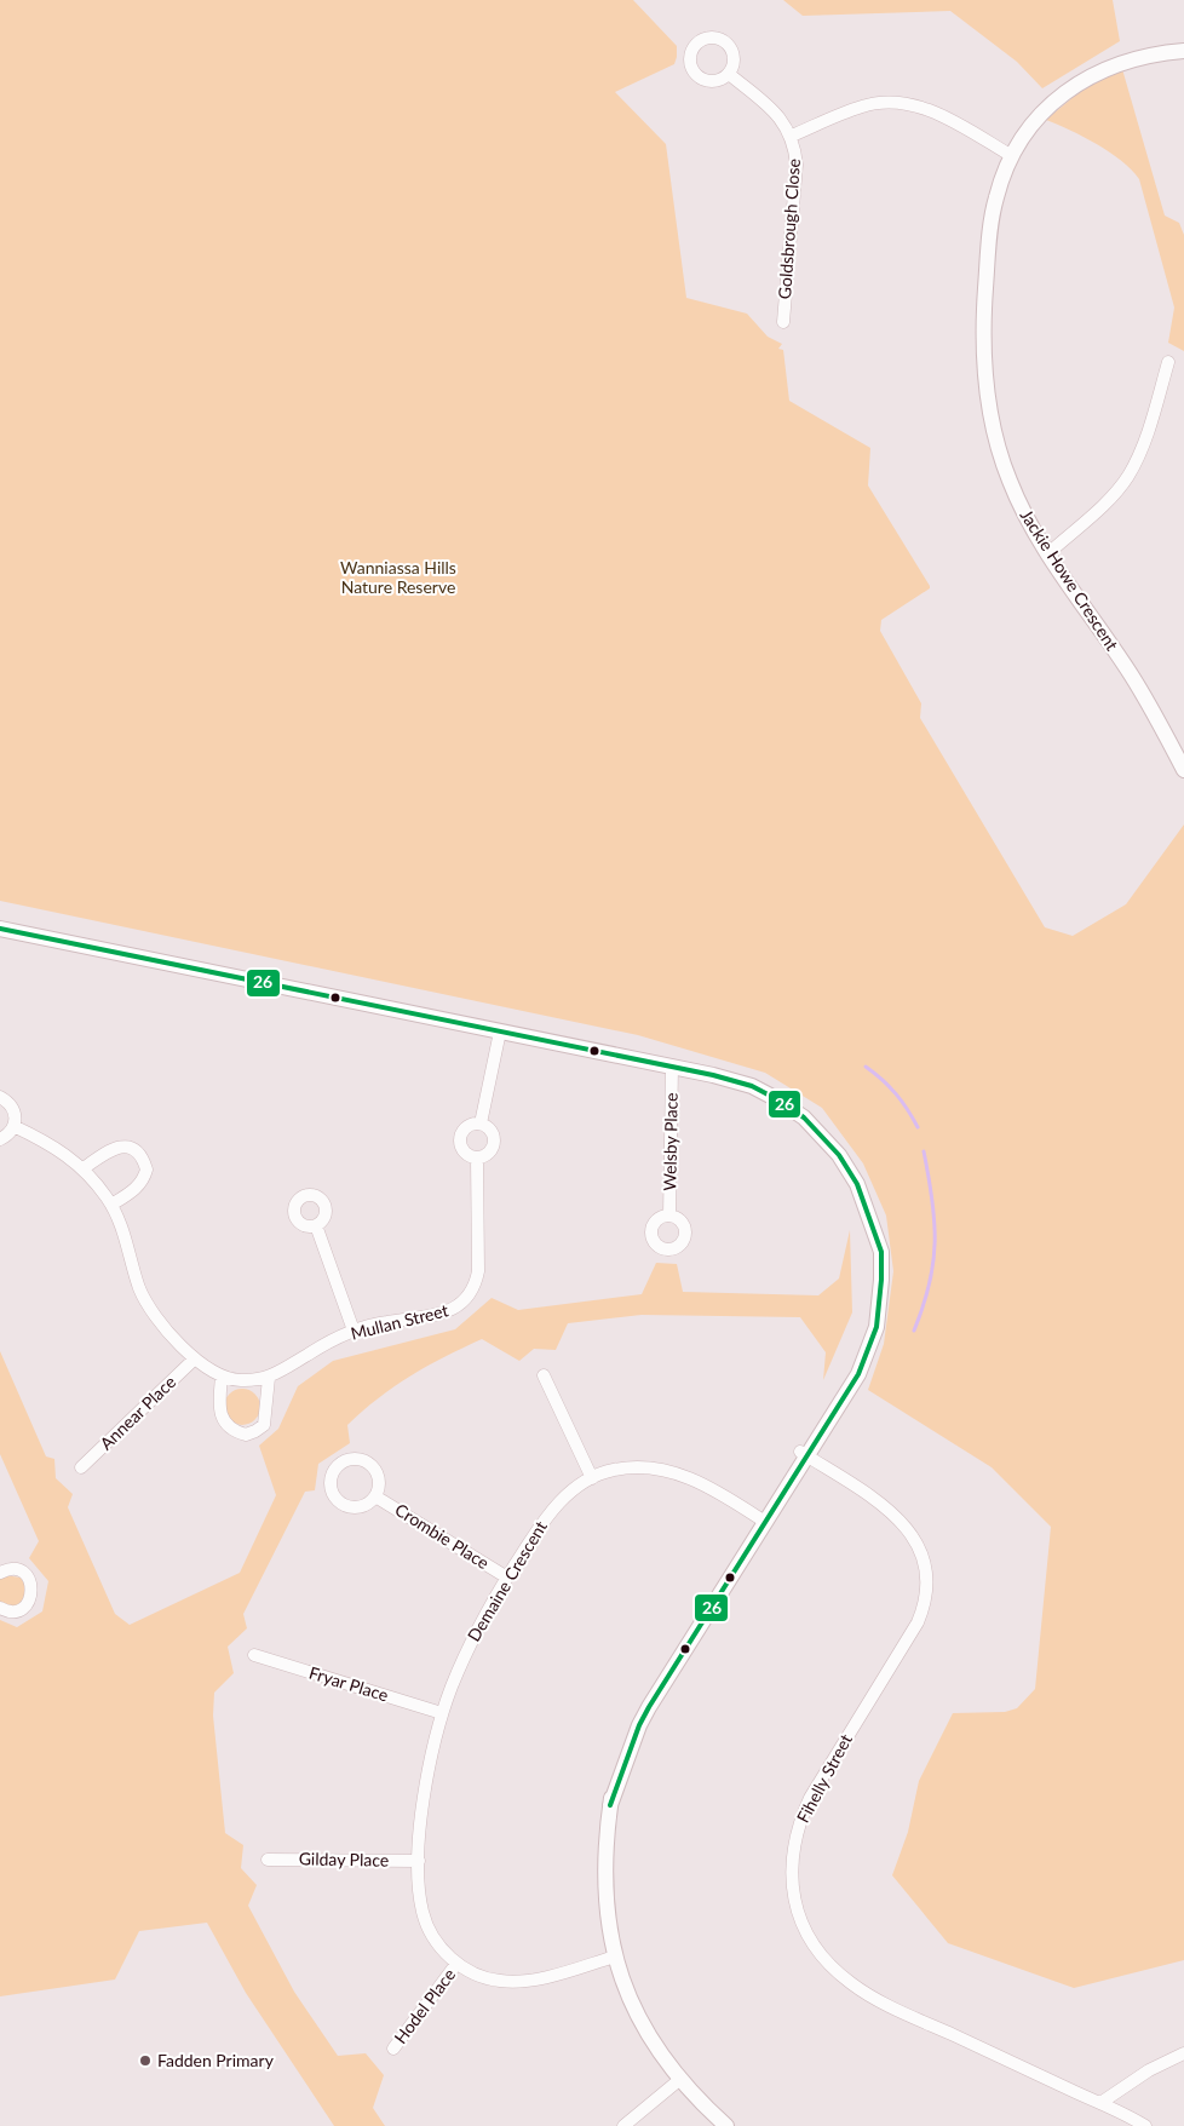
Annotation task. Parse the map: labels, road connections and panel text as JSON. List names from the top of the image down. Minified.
{"streets":{"street":["Goldsbrough Close","Jackie Howe Crescent","Welsby Place","Mullan Street","Annear Place","Crombie Place","Demaine Crescent","Fryar Place","Fihelly Street","Gilday Place","Hodel Place"]},"crossings":[["Goldsbrough Close","Jackie Howe Crescent"],["Mullan Street","Annear Place"],["Crombie Place","Demaine Crescent"],["Demaine Crescent","Fryar Place"],["Demaine Crescent","Gilday Place"],["Demaine Crescent","Hodel Place"]],"parks":["Wanniassa Hills Nature Reserve"],"places":["Fadden Primary"],"lines":["transit line 26"]}
